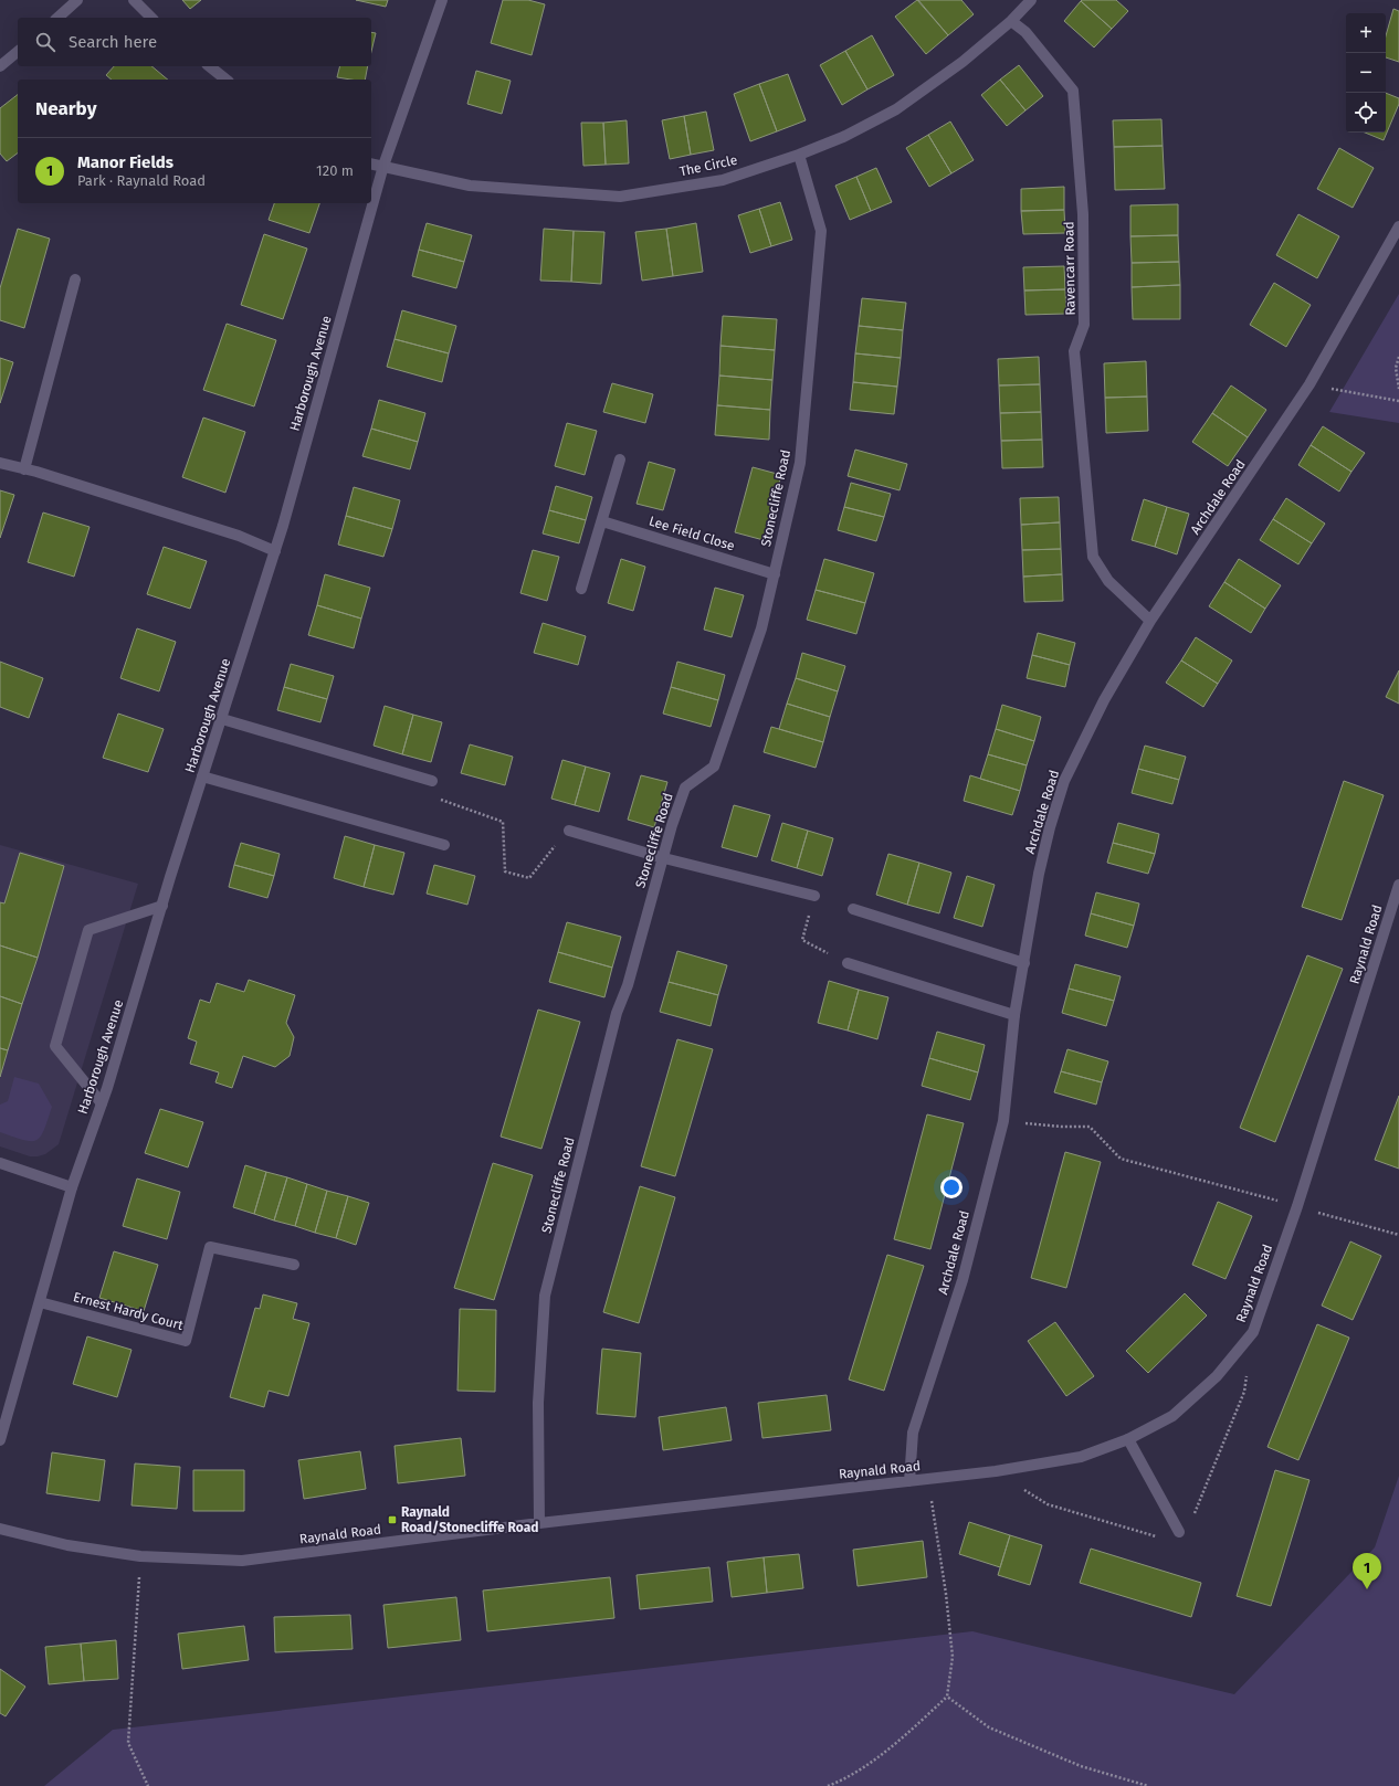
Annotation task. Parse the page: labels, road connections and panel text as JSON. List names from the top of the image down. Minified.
{"streets":{"street":["The Circle","Ravencarr Road","Harborough Avenue","Archdale Road","Stonecliffe Road","Lee Field Close","Raynald Road","Ernest Hardy Court"]},"crossings":[["The Circle","Ravencarr Road"],["The Circle","Harborough Avenue"],["The Circle","Stonecliffe Road"],["Ravencarr Road","Archdale Road"],["Harborough Avenue","Ernest Hardy Court"],["Archdale Road","Raynald Road"],["Stonecliffe Road","Lee Field Close"],["Stonecliffe Road","Raynald Road"]],"places":{"transit":["Raynald Road/Stonecliffe Road"]},"page":{"map_buttons":["+","−"],"search":"Search here","heading":"Nearby","list":[{"mark":"1","name":"Manor Fields","note":"Park · Raynald Road","value":"120 m"}],"pins":"1"}}
